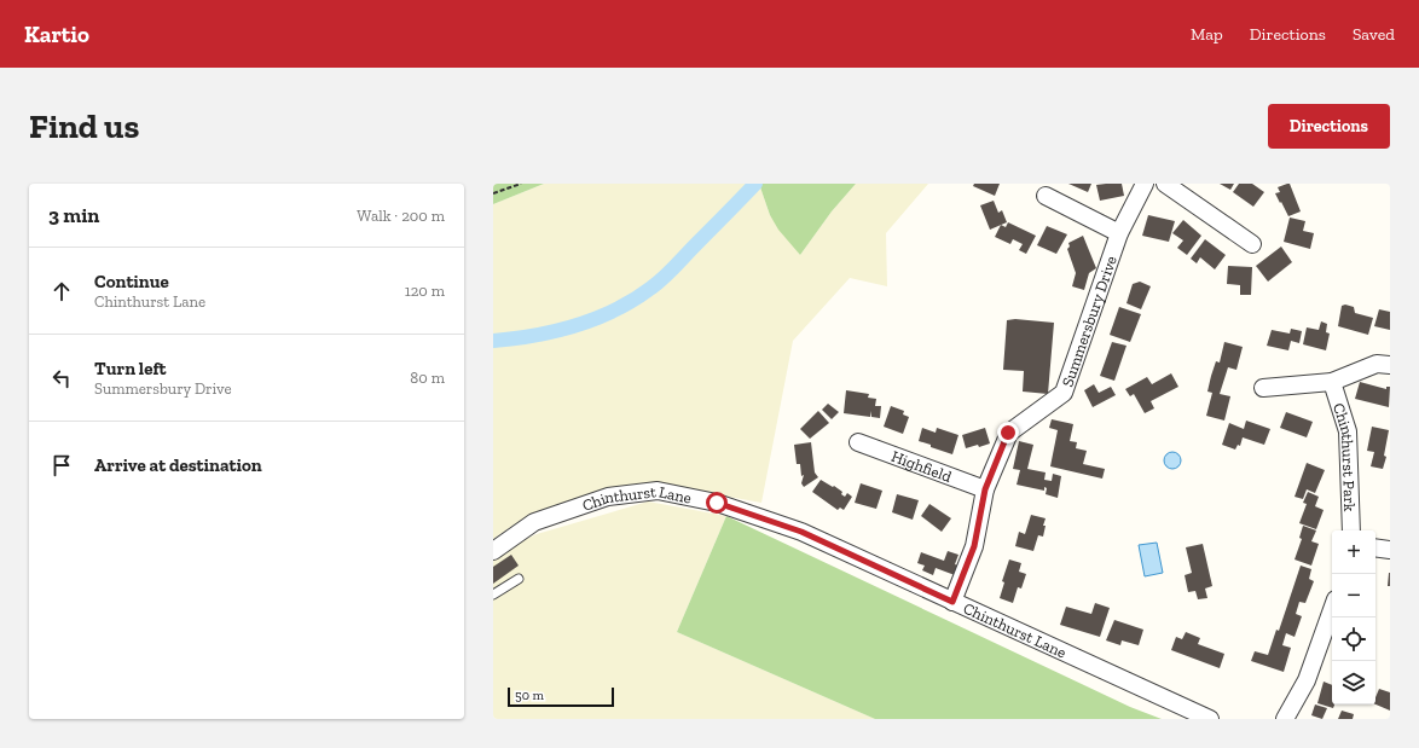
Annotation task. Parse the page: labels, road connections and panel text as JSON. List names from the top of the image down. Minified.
{"streets":{"street":["Summersbury Drive","Chinthurst Park","Highfield","Chinthurst Lane"]},"crossings":[["Summersbury Drive","Highfield"],["Summersbury Drive","Chinthurst Lane"]],"scale_bar":"50 m","page":{"header":"Kartio","nav":["Map","Directions","Saved"],"buttons":"Directions","title":"Find us","heading":["3 min","Walk · 200 m"],"list":[["Continue","Chinthurst Lane","120 m"],["Turn left","Summersbury Drive","80 m"],"Arrive at destination"],"map_buttons":["+","−"],"scale":"50 m"}}
